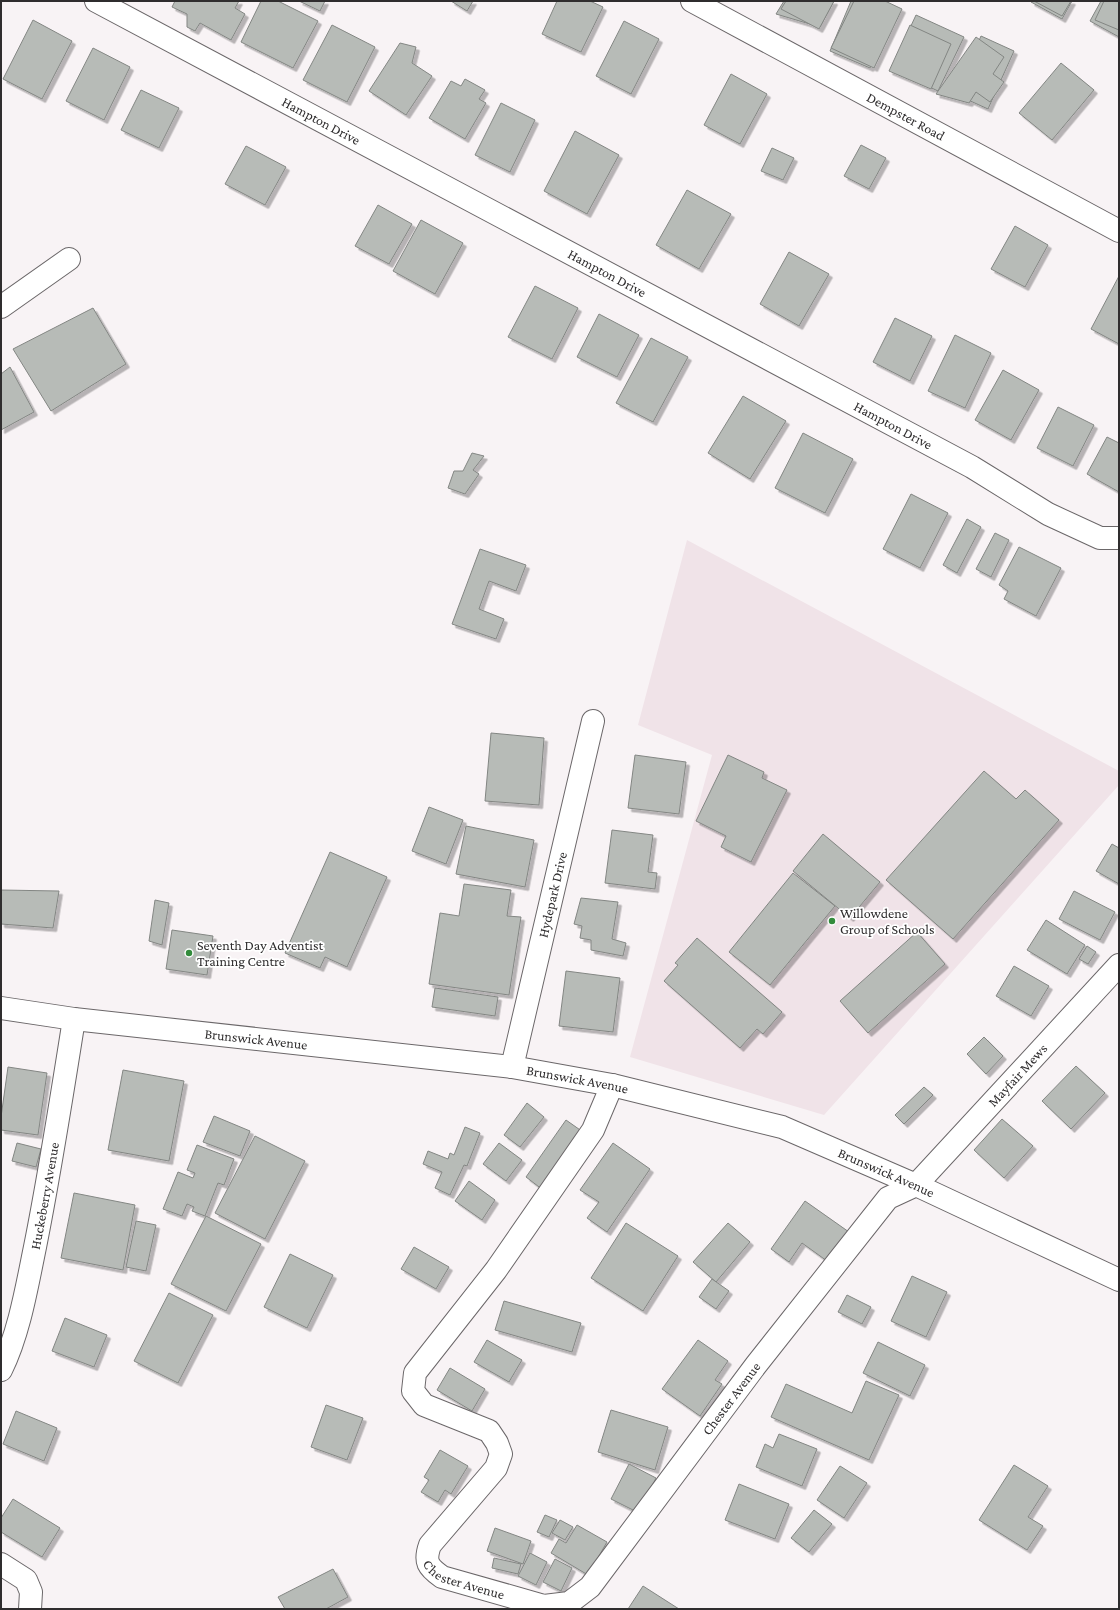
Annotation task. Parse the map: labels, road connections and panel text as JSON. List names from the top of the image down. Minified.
{"streets":{"street":["Dempster Road","Hampton Drive","Hydepark Drive","Brunswick Avenue","Mayfair Mews","Huckeberry Avenue","Chester Avenue"]},"crossings":[["Hydepark Drive","Brunswick Avenue"],["Brunswick Avenue","Mayfair Mews"],["Brunswick Avenue","Huckeberry Avenue"],["Brunswick Avenue","Chester Avenue"],["Mayfair Mews","Chester Avenue"]],"places":["Willowdene Group of Schools","Seventh Day Adventist Training Centre"]}
